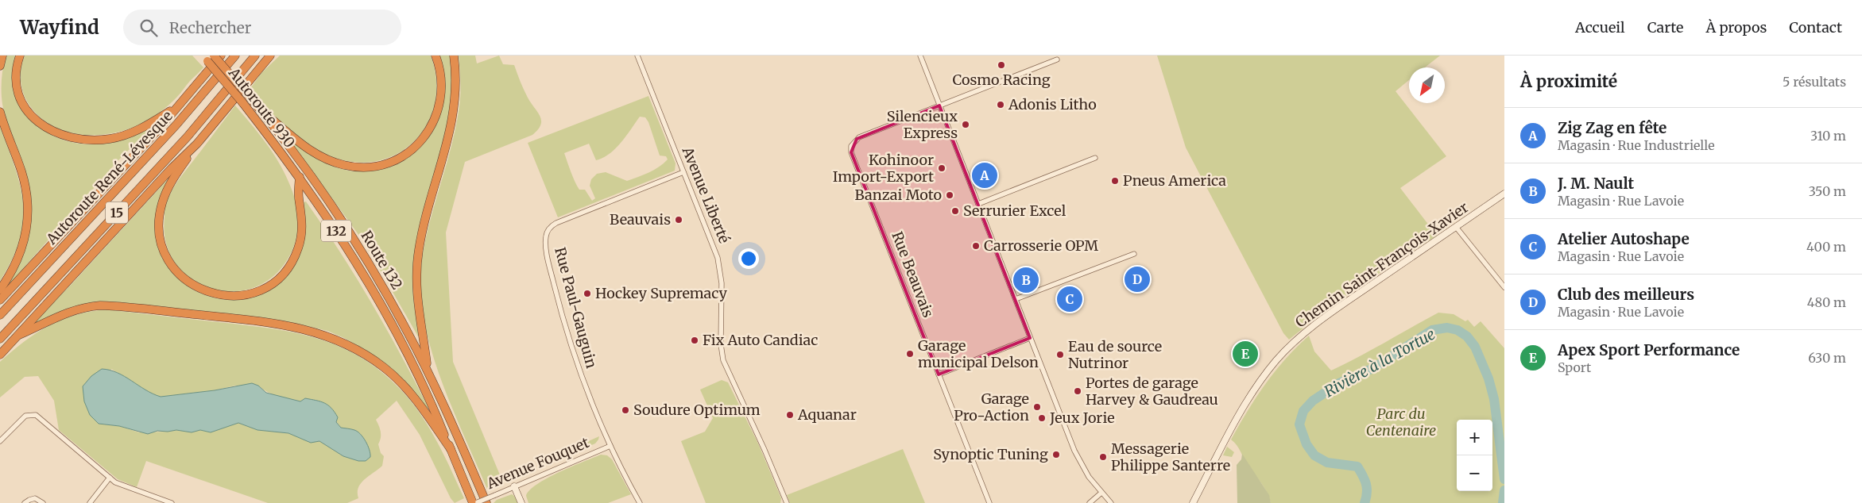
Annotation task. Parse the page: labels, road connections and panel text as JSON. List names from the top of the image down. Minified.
{"streets":{"highway":["Autoroute 930","Autoroute René-Lévesque","15","132","Route 132"],"street":["Avenue Liberté","Chemin Saint-François-Xavier","Rue Beauvais","Rue Paul-Gauguin","Avenue Fouquet"]},"crossings":[["Autoroute 930","Route 132"],["Avenue Liberté","Rue Paul-Gauguin"],["Route 132","Avenue Fouquet"],["Rue Paul-Gauguin","Avenue Fouquet"]],"water":["Rivière à la Tortue"],"parks":["Parc du Centenaire"],"places":["Cosmo Racing","Adonis Litho","Silencieux Express","Kohinoor Import-Export","Pneus America","Banzai Moto","Serrurier Excel","Beauvais","Carrosserie OPM","Hockey Supremacy","Fix Auto Candiac","Garage municipal Delson","Eau de source Nutrinor","Portes de garage Harvey & Gaudreau","Garage Pro-Action","Soudure Optimum","Aquanar","Jeux Jorie","Synoptic Tuning","Messagerie Philippe Santerre"],"north":"bottom left","page":{"header":"Wayfind","search":"Rechercher","nav":["Accueil","Carte","À propos","Contact"],"heading":["À proximité","5 résultats"],"list":[{"mark":"A","name":"Zig Zag en fête","note":"Magasin · Rue Industrielle","value":"310 m"},{"mark":"B","name":"J. M. Nault","note":"Magasin · Rue Lavoie","value":"350 m"},{"mark":"C","name":"Atelier Autoshape","note":"Magasin · Rue Lavoie","value":"400 m"},{"mark":"D","name":"Club des meilleurs","note":"Magasin · Rue Lavoie","value":"480 m"},{"mark":"E","name":"Apex Sport Performance","note":"Sport","value":"630 m"}],"pins":["A","D","B","C","E"],"map_buttons":["+","−"]}}
